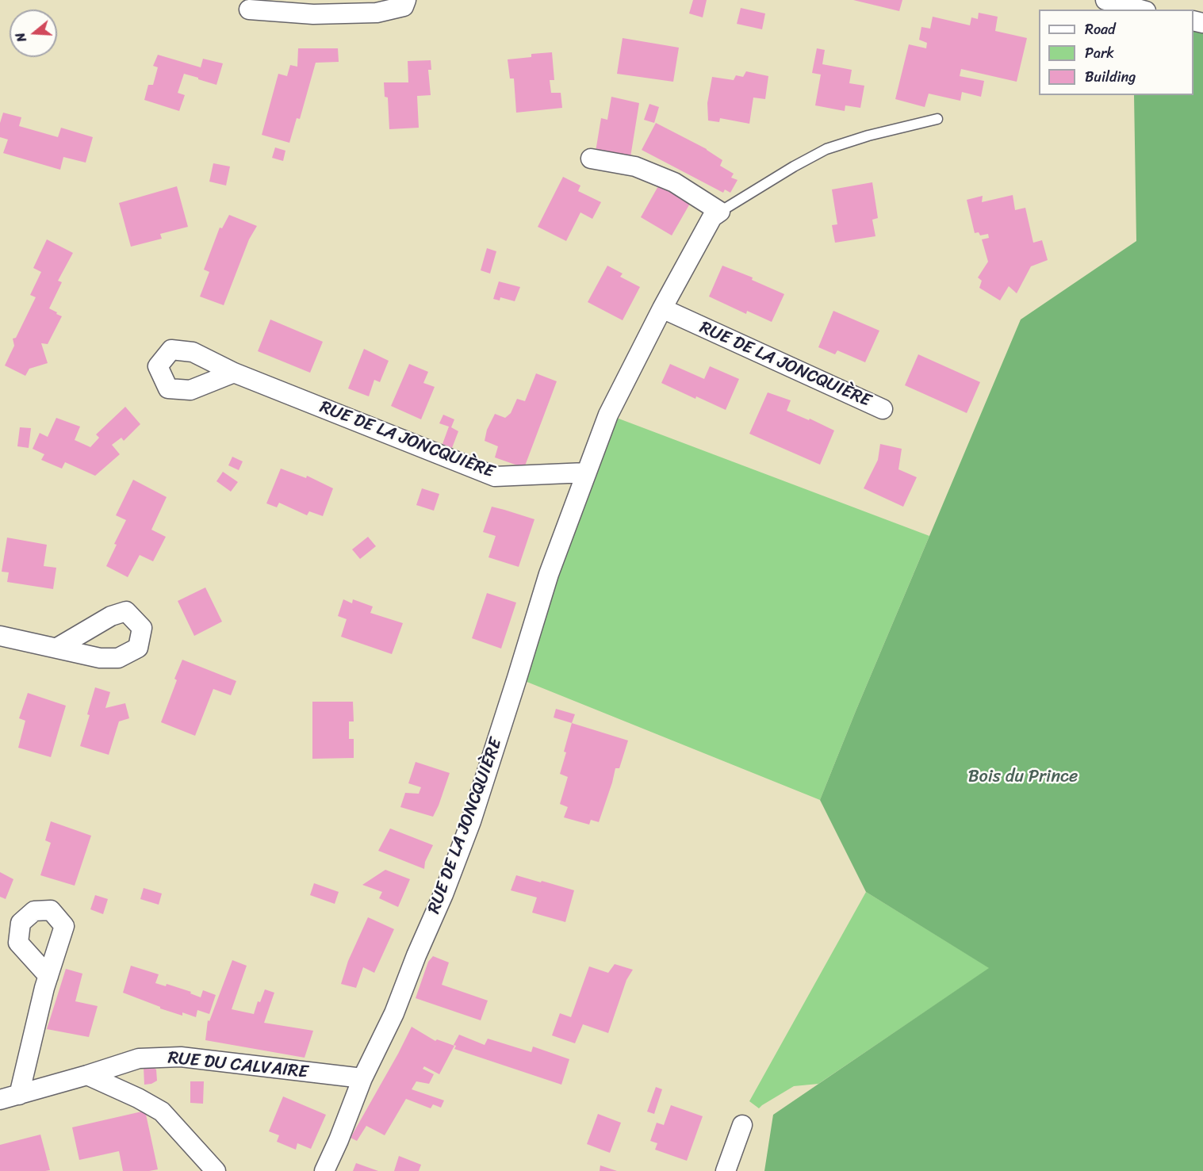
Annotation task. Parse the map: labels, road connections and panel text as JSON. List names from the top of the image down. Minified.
{"streets":{"street":["RUE DE LA JONCQUIÈRE","RUE DU CALVAIRE"]},"crossings":[["RUE DE LA JONCQUIÈRE","RUE DU CALVAIRE"]],"parks":["Bois du Prince"],"legend":["Road","Park","Building"],"north":"left"}
